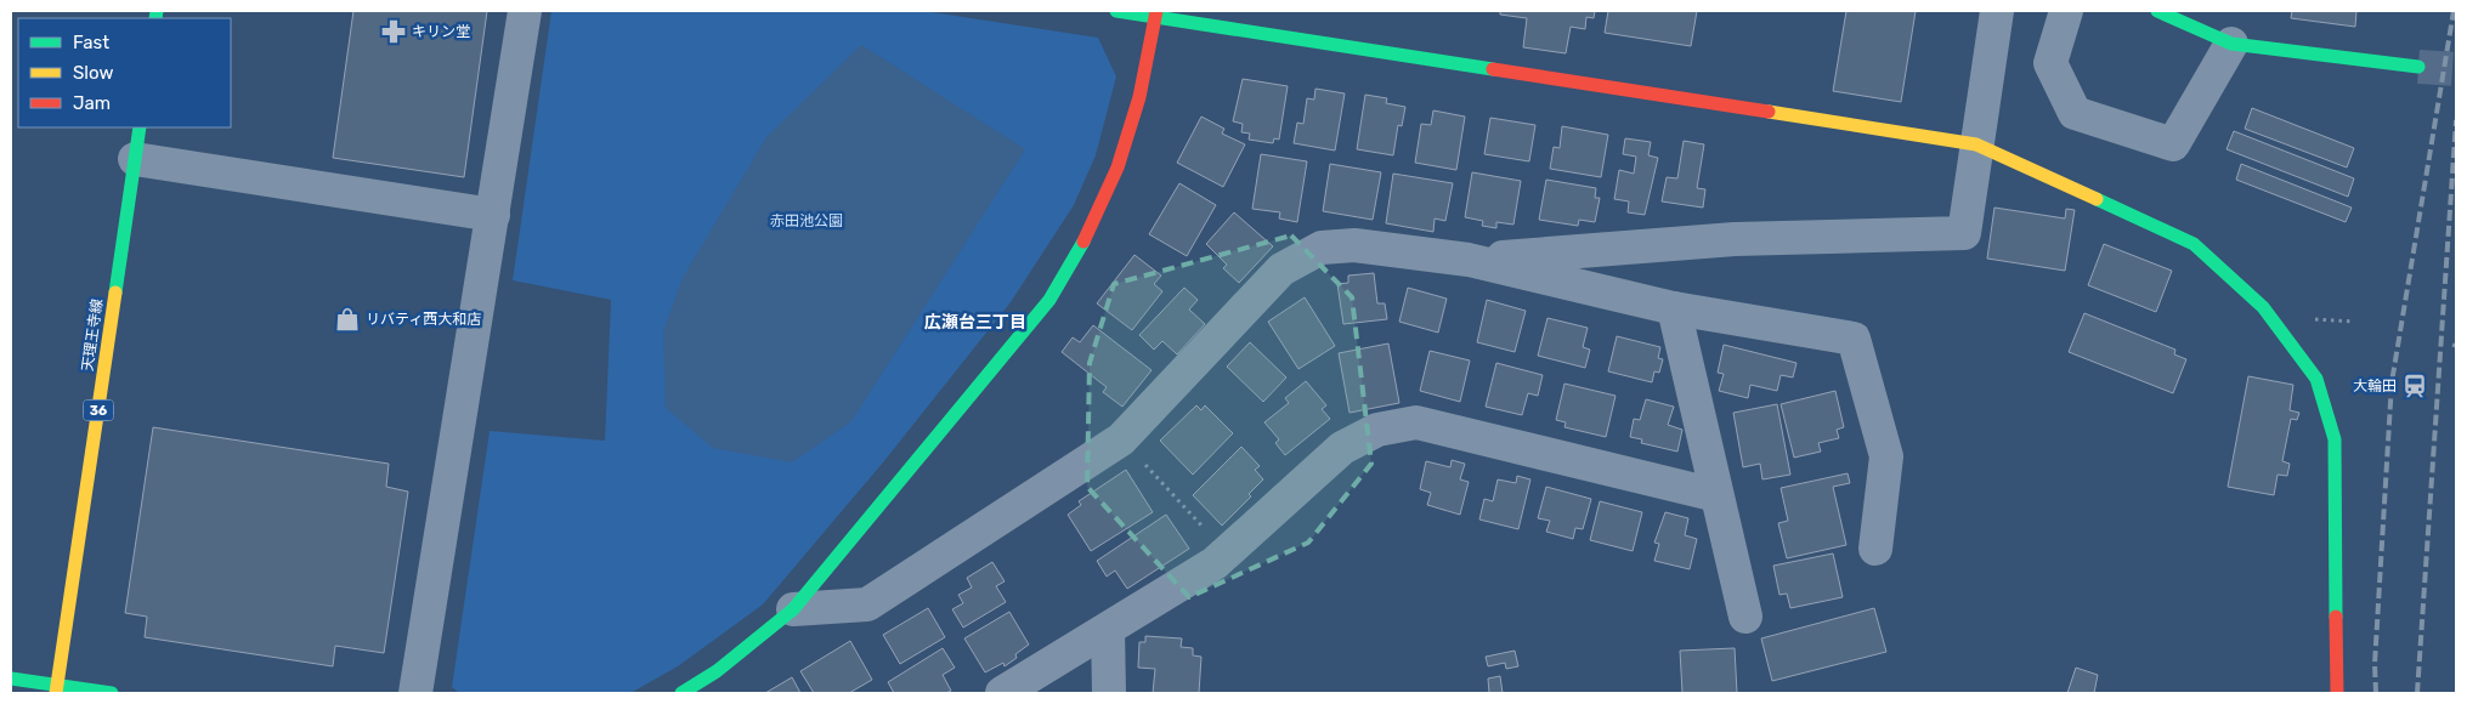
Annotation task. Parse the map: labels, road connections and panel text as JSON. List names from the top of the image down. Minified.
{"streets":{"street":["天理王寺線","36"]},"districts":["広瀬台三丁目"],"parks":["赤田池公園"],"places":{"pharmacy":["キリン堂"],"shop":["リバティ西大和店"],"station":["大輪田"]},"legend":["Fast","Slow","Jam"]}
